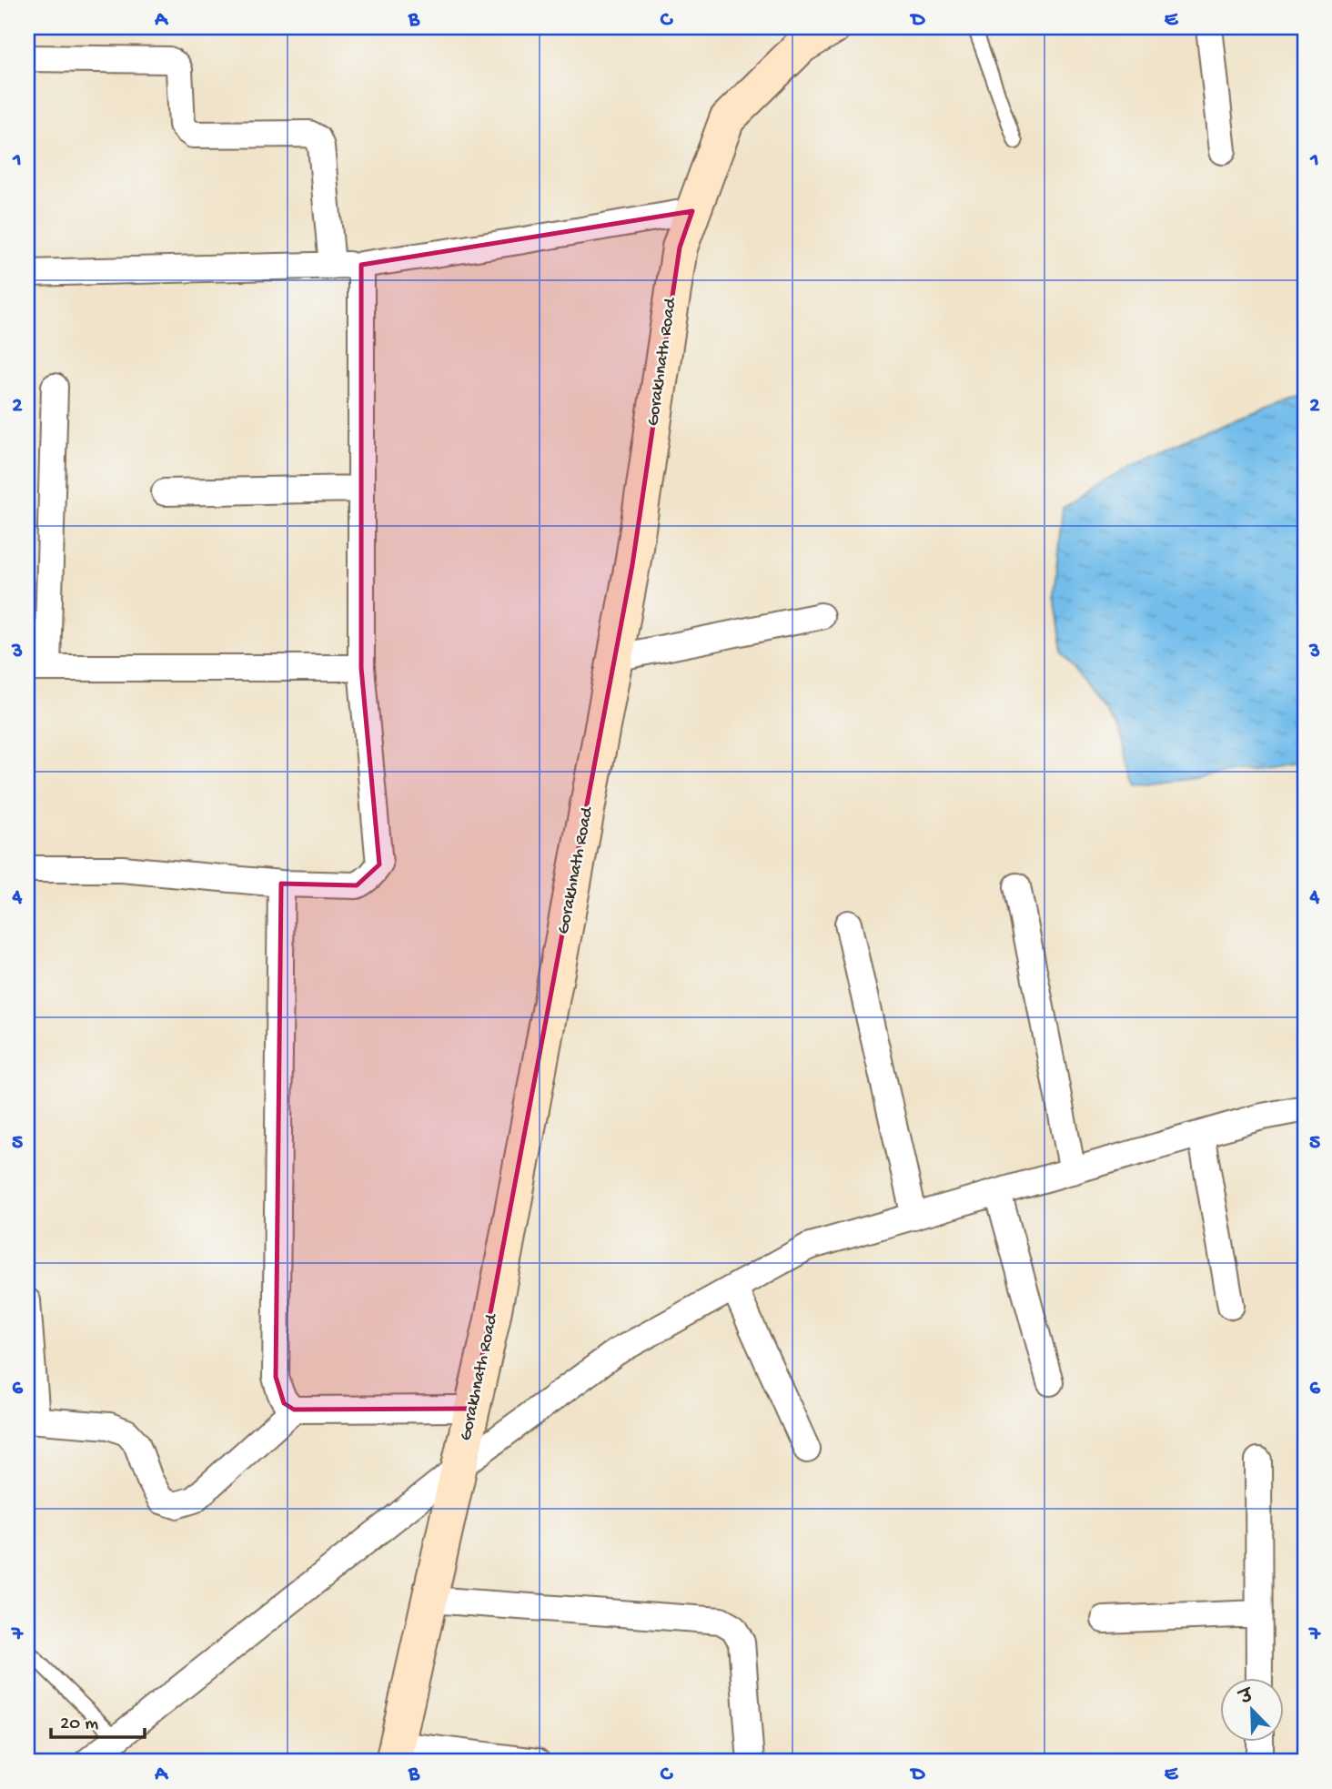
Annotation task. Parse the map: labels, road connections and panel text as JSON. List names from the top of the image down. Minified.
{"streets":{"main road":["Gorakhnath Road"]},"scale_bar":"20 m","north":"top left","grid":{"columns":["A","B","C","D","E"],"rows":["1","2","3","4","5","6","7"]}}
